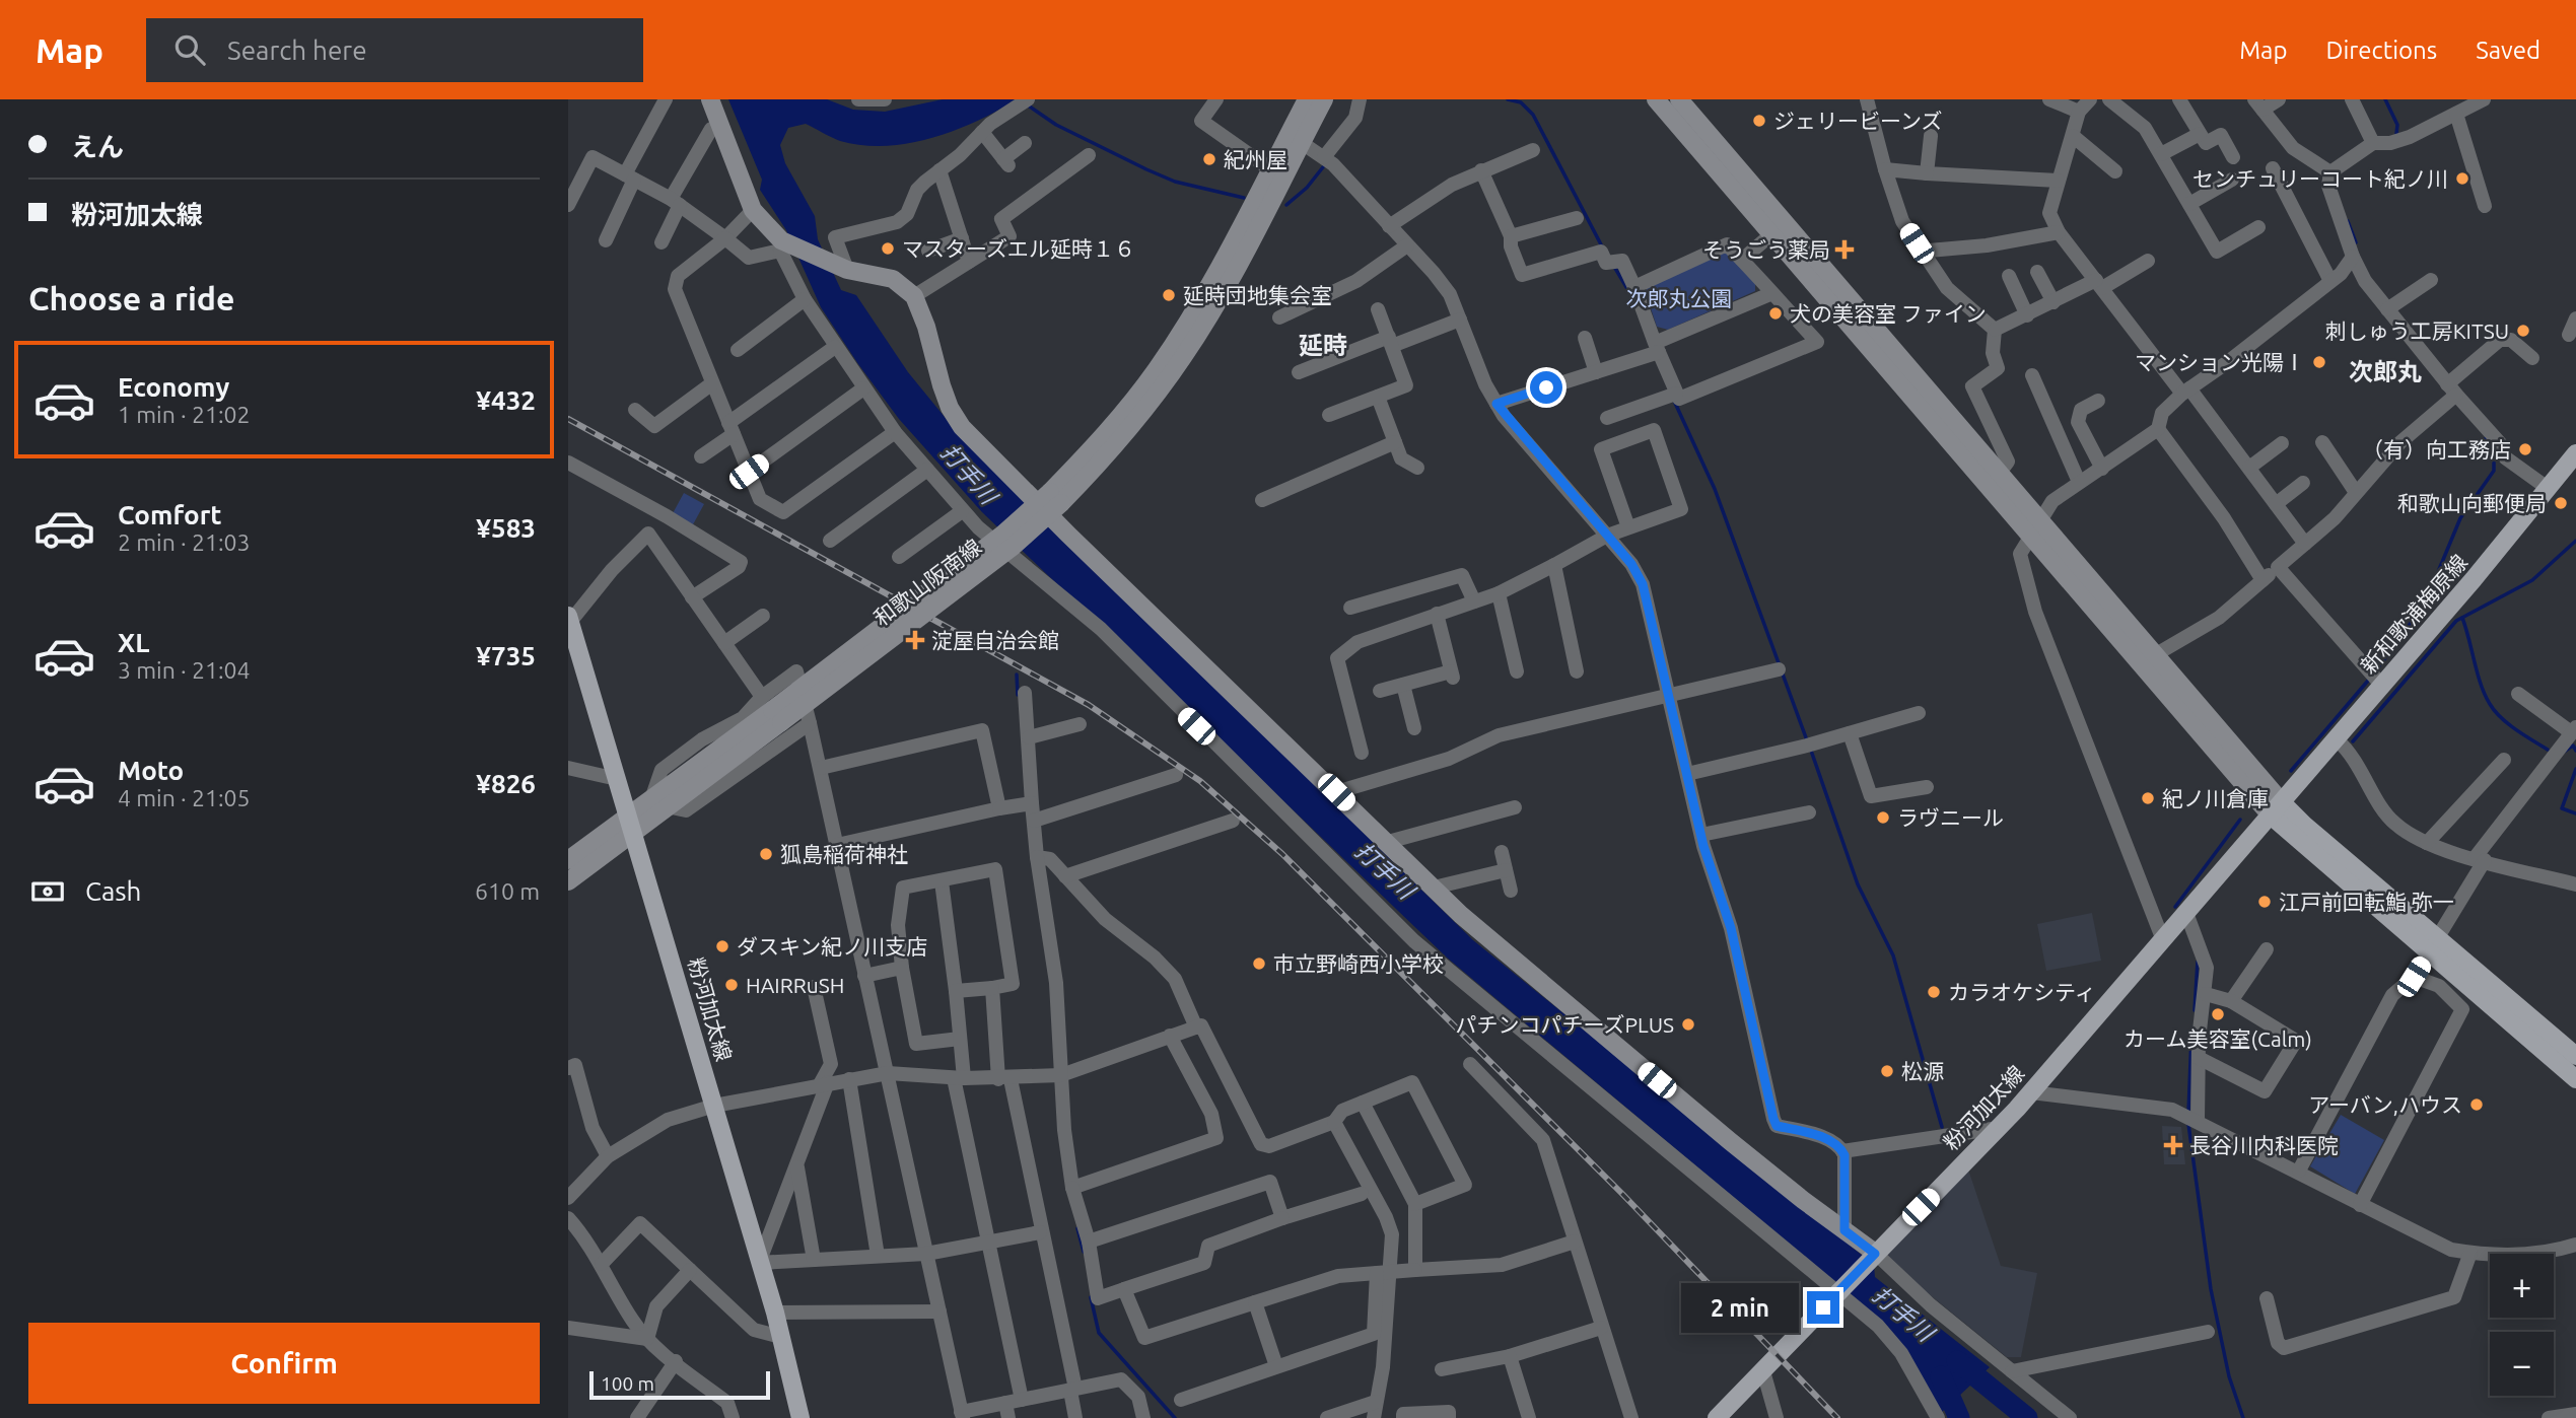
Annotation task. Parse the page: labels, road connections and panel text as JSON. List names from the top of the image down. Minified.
{"streets":{"main road":["新和歌浦梅原線","粉河加太線"],"street":["和歌山阪南線"]},"crossings":[["和歌山阪南線","粉河加太線"],["新和歌浦梅原線","粉河加太線"]],"districts":["延時","次郎丸"],"water":["打手川"],"parks":["次郎丸公園"],"places":{"other":["ジェリービーンズ","紀州屋","センチュリーコート紀ノ川","マスターズエル延時１６","延時団地集会室","犬の美容室 ファイン","刺しゅう工房KITSU","マンション光陽Ⅰ","（有）向工務店","和歌山向郵便局","紀ノ川倉庫","ラヴニール","狐島稲荷神社","江戸前回転鮨 弥一","ダスキン紀ノ川支店","市立野崎西小学校","HAIRRuSH","カラオケシティ","カーム美容室(Calm)","パチンコパチーズPLUS","松源","アーバン,ハウス"],"health":["そうごう薬局","淀屋自治会館","長谷川内科医院"]},"scale_bar":"100 m","page":{"header":"Map","search":"Search here","nav":["Map","Directions","Saved"],"banner":["えん","粉河加太線"],"heading":"Choose a ride","list":[{"name":"Economy","note":"1 min · 21:02","value":"¥432"},{"name":"Comfort","note":"2 min · 21:03","value":"¥583"},{"name":"XL","note":"3 min · 21:04","value":"¥735"},{"name":"Moto","note":"4 min · 21:05","value":"¥826"}],"pay":["Cash","610 m"],"map_buttons":["+","−"],"bubble":"2 min","buttons":"Confirm","scale":"100 m"}}
